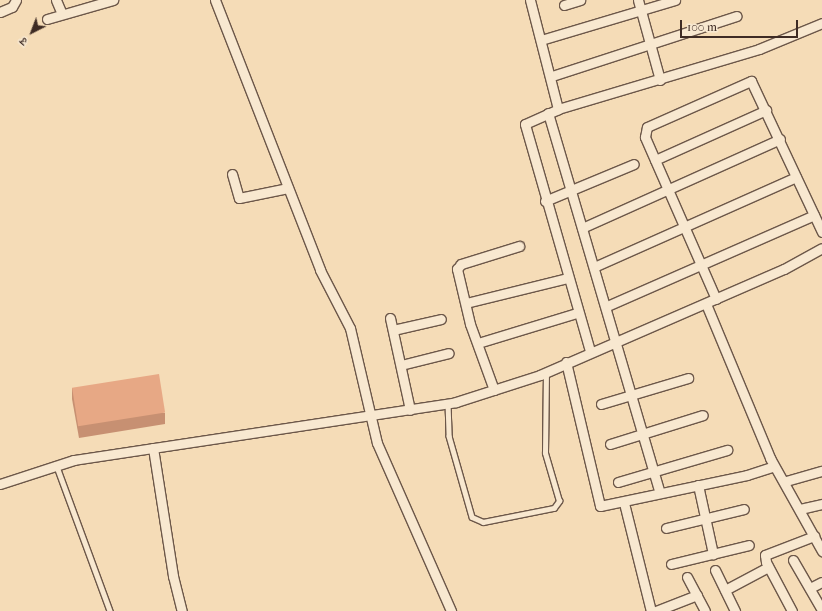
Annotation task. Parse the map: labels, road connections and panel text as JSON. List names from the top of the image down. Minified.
{"scale_bar":"100 m","north":"bottom left"}
